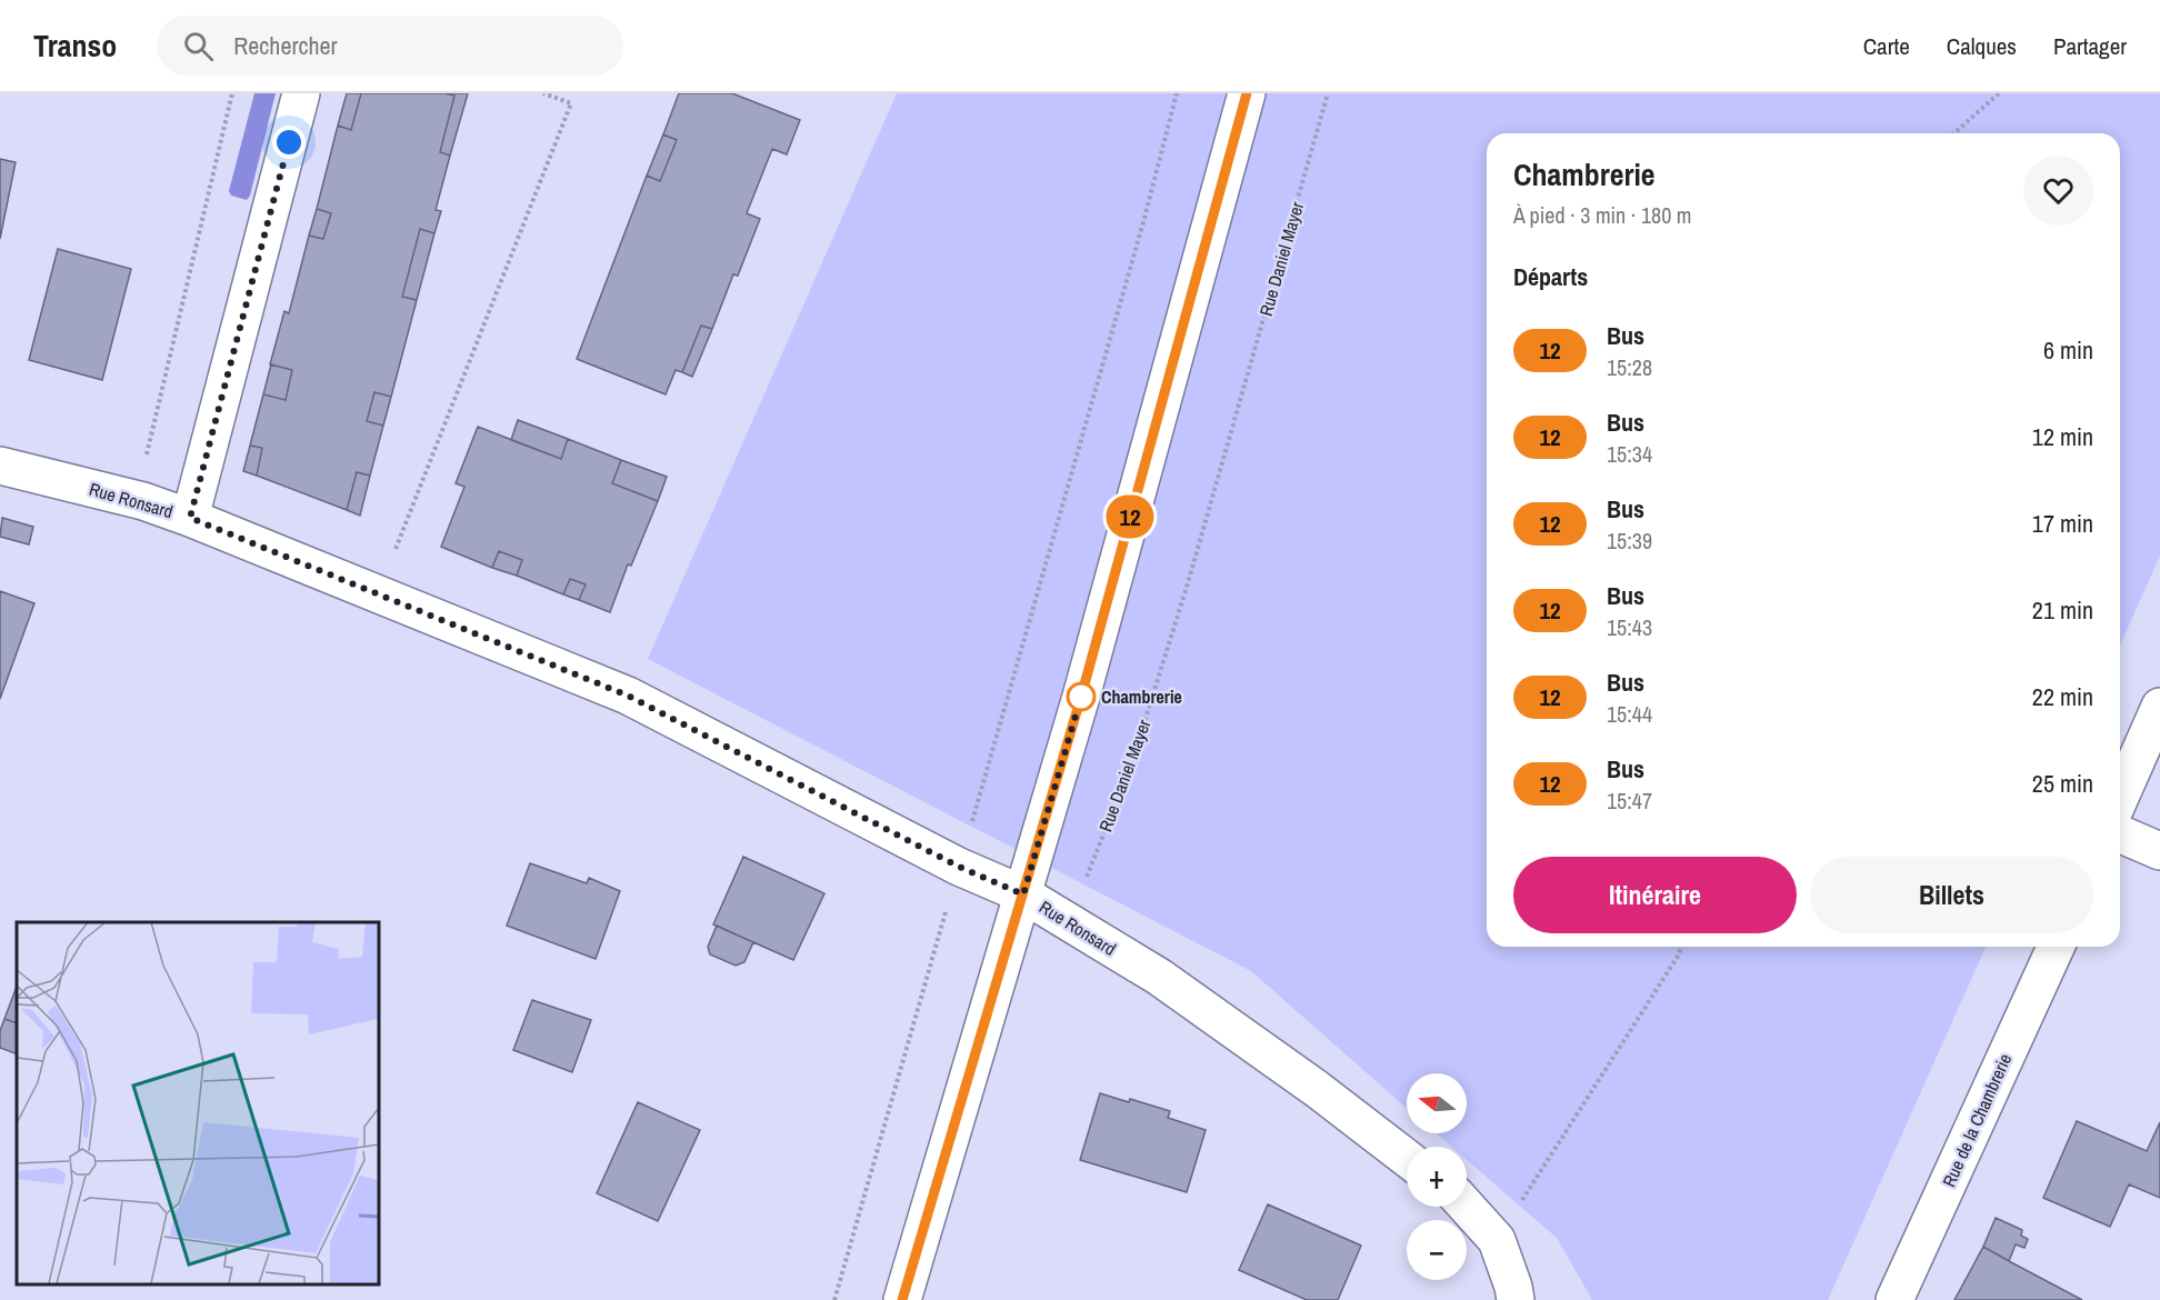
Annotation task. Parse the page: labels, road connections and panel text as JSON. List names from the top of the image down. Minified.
{"streets":{"street":["Rue Ronsard","Rue de la Chambrerie"],"path":["Rue Daniel Mayer"]},"crossings":[["Rue Daniel Mayer","Rue Ronsard"]],"places":["Chambrerie"],"lines":["bus line 12"],"north":"left","page":{"header":"Transo","search":"Rechercher","nav":["Carte","Calques","Partager"],"on_map":"12","heading":[["Chambrerie","À pied · 3 min · 180 m"],"Départs"],"list":[{"mark":"12","name":"Bus","note":"15:28","value":"6 min"},{"mark":"12","name":"Bus","note":"15:34","value":"12 min"},{"mark":"12","name":"Bus","note":"15:39","value":"17 min"},{"mark":"12","name":"Bus","note":"15:43","value":"21 min"},{"mark":"12","name":"Bus","note":"15:44","value":"22 min"},{"mark":"12","name":"Bus","note":"15:47","value":"25 min"}],"buttons":["Itinéraire","Billets"],"map_buttons":["+","−"]}}
